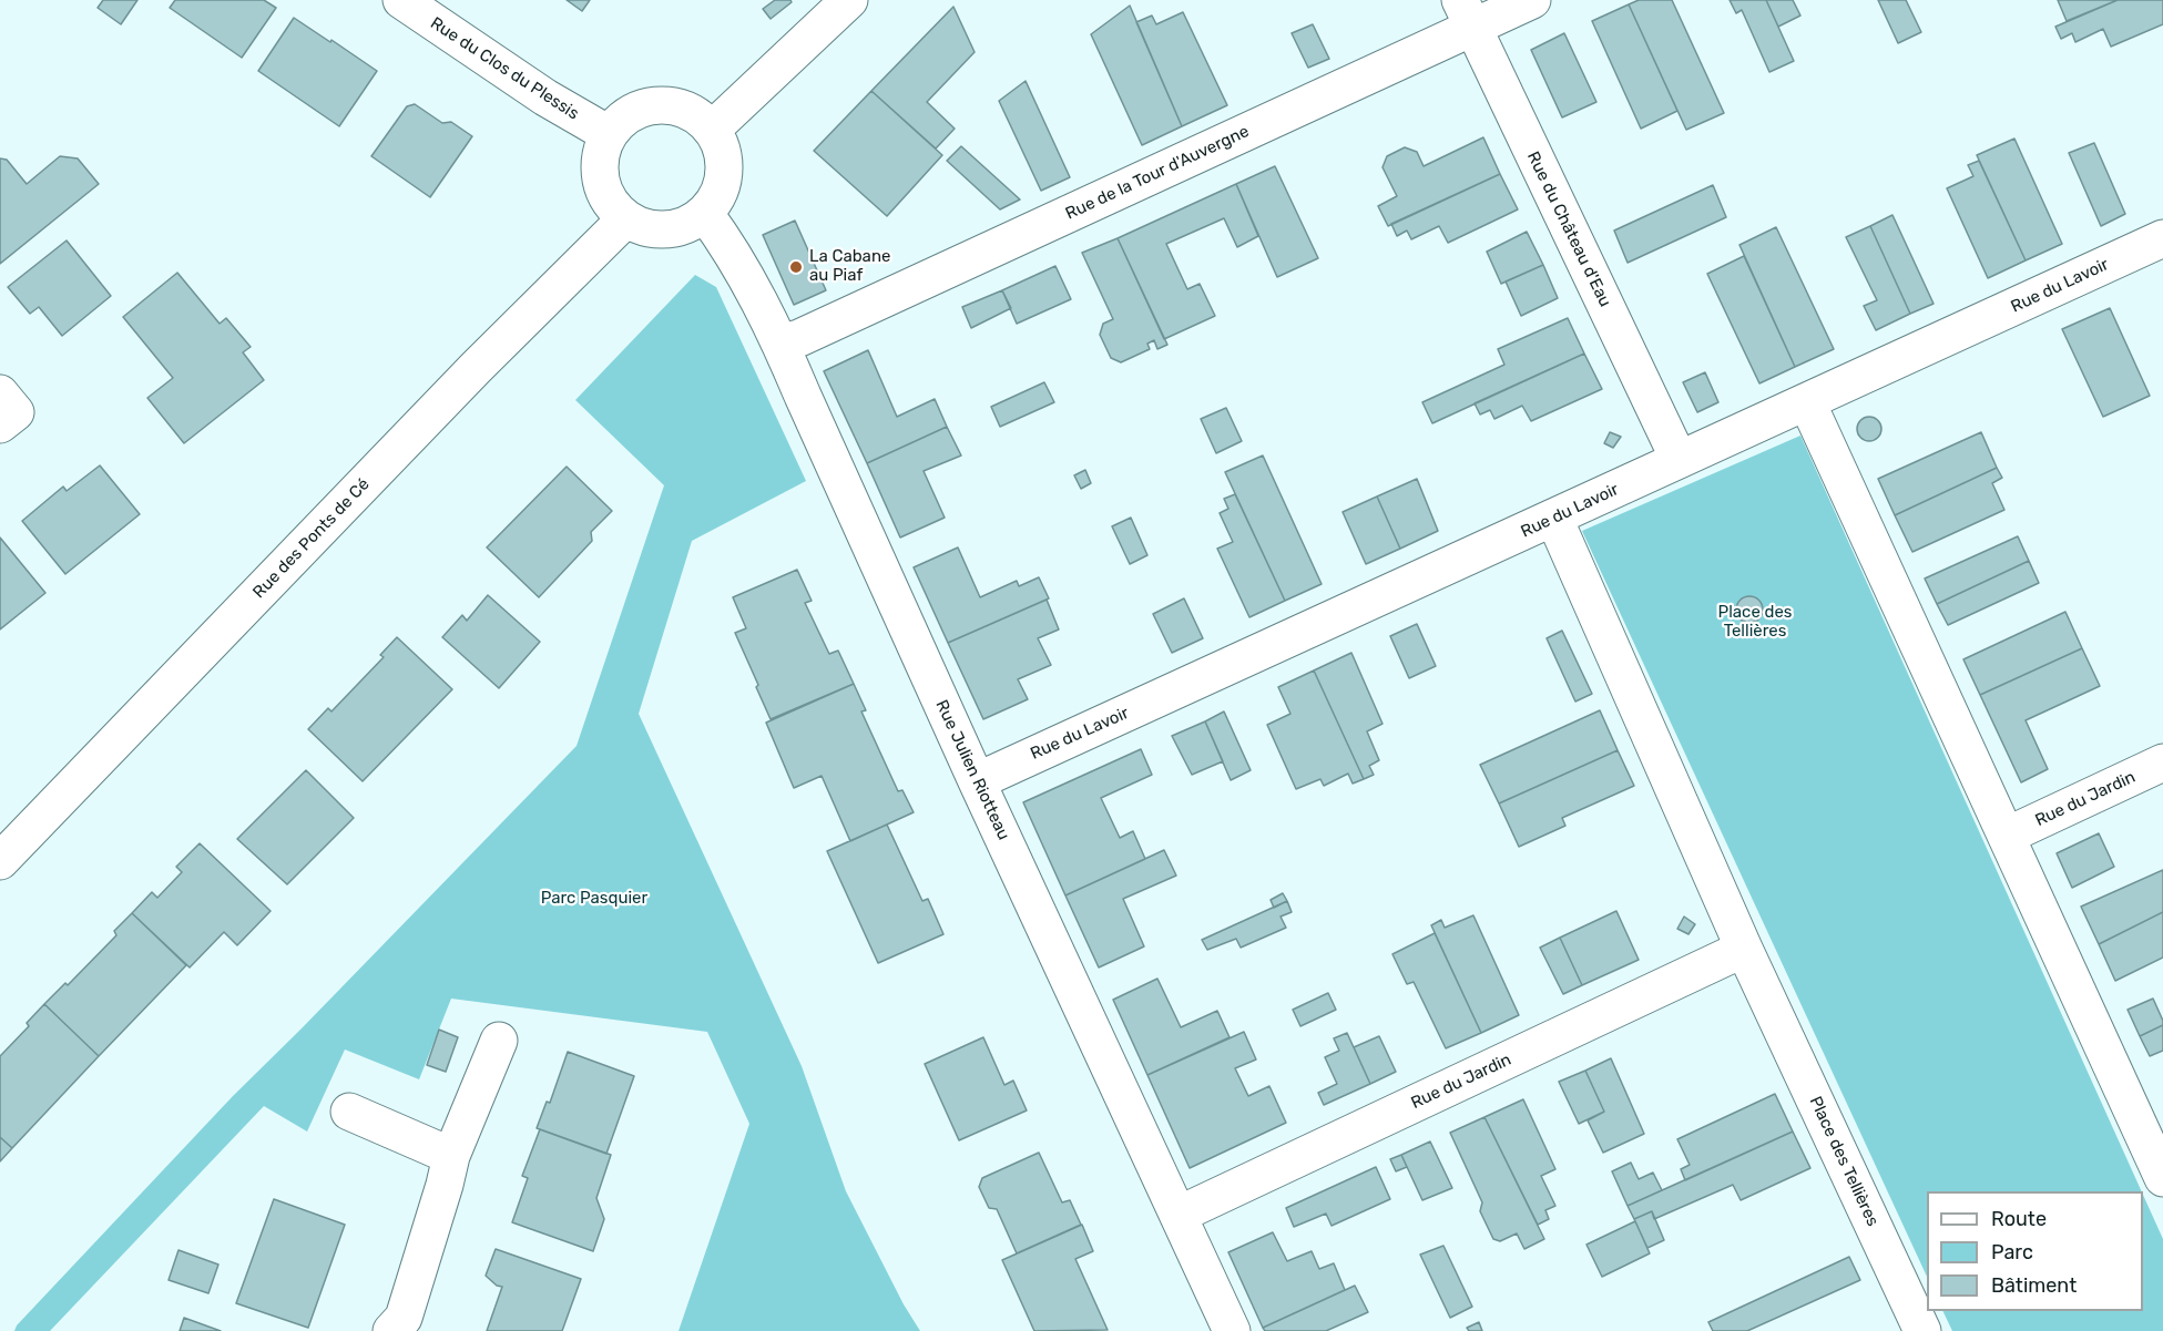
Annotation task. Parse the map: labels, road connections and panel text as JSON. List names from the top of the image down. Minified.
{"streets":{"street":["Rue du Clos du Plessis","Rue de la Tour d'Auvergne","Rue du Château d'Eau","Rue du Lavoir","Rue des Ponts de Cé","Rue Julien Riotteau","Rue du Jardin","Place des Tellières"]},"crossings":[["Rue du Clos du Plessis","Rue des Ponts de Cé"],["Rue du Clos du Plessis","Rue Julien Riotteau"],["Rue de la Tour d'Auvergne","Rue du Château d'Eau"],["Rue de la Tour d'Auvergne","Rue Julien Riotteau"],["Rue du Château d'Eau","Rue du Lavoir"],["Rue du Lavoir","Rue Julien Riotteau"],["Rue du Lavoir","Place des Tellières"],["Rue des Ponts de Cé","Rue Julien Riotteau"],["Rue Julien Riotteau","Rue du Jardin"],["Rue du Jardin","Place des Tellières"]],"parks":["Place des Tellières","Parc Pasquier"],"places":["La Cabane au Piaf"],"legend":["Route","Parc","Bâtiment"]}
